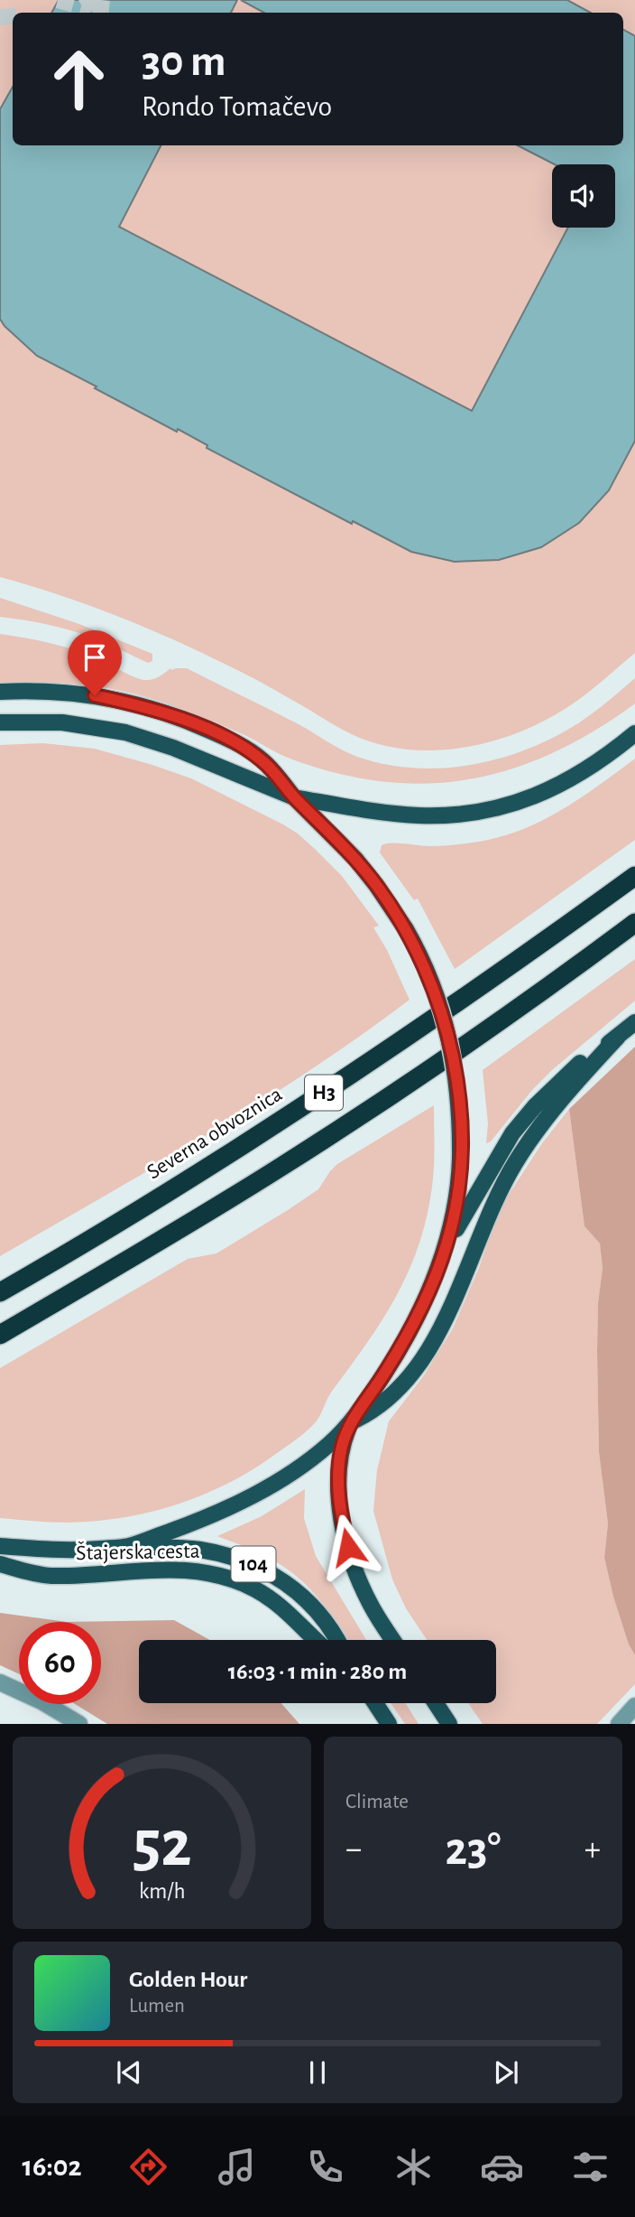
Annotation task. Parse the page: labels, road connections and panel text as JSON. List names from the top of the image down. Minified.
{"streets":{"highway":["H3","Severna obvoznica"],"main road":["Štajerska cesta","104"]},"page":{"turn":["30 m","Rondo Tomačevo"],"limit":"60","trip":"16:03 · 1 min · 280 m","tile":"Climate","heat":["−","23°","+"],"song":["Golden Hour","Lumen"],"tabs":"16:02","gauge":["52","km/h"]}}
